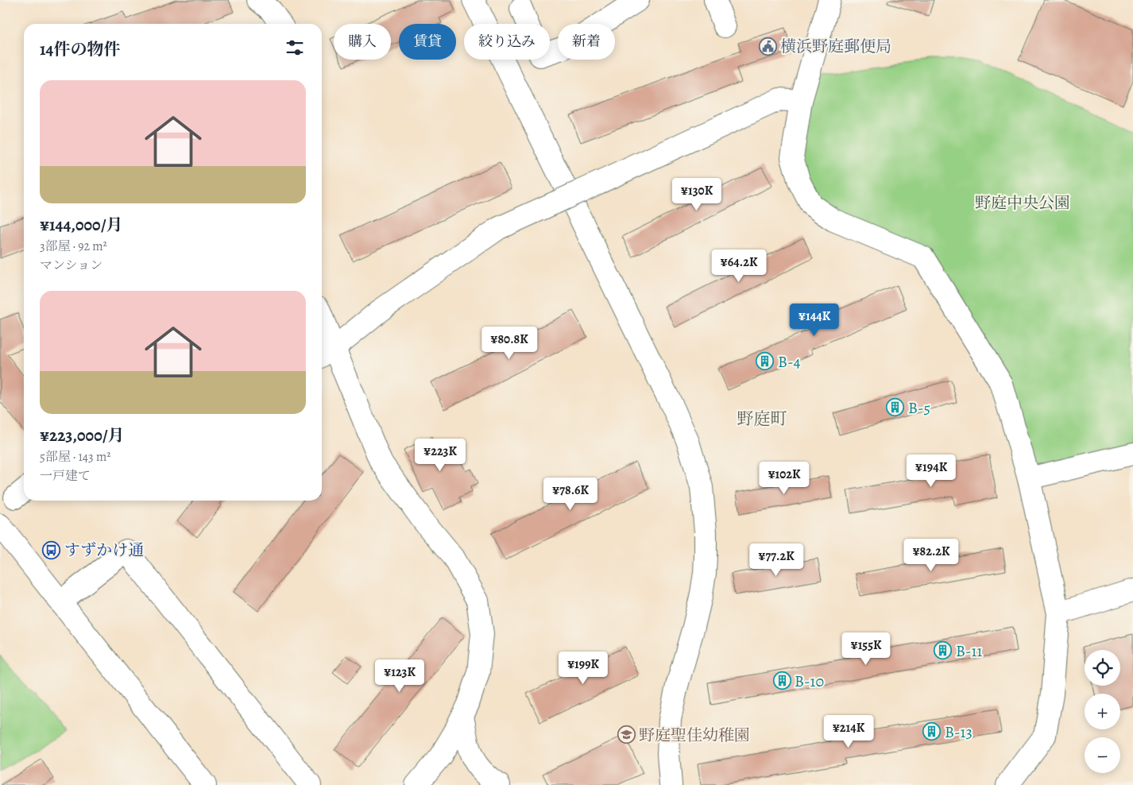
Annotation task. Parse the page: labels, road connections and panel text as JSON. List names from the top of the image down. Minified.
{"districts":["野庭町"],"parks":["野庭中央公園"],"places":{"public building":["横浜野庭郵便局"],"building":["B-4","B-5","B-11","B-10","B-13"],"bus stop":["すずかけ通"],"school or university":["野庭聖佳幼稚園"]},"page":{"chip":["購入","賃貸","絞り込み","新着"],"heading":"14件の物件","list":[{"name":"¥144,000/月","note":"3部屋 · 92 m² · マンション"},{"name":"¥223,000/月","note":"5部屋 · 143 m² · 一戸建て"}],"price":["¥130K","¥64.2K","¥144K","¥80.8K","¥223K","¥194K","¥102K","¥78.6K","¥82.2K","¥77.2K","¥155K","¥199K","¥123K","¥214K"],"map_buttons":["+","−"]}}
